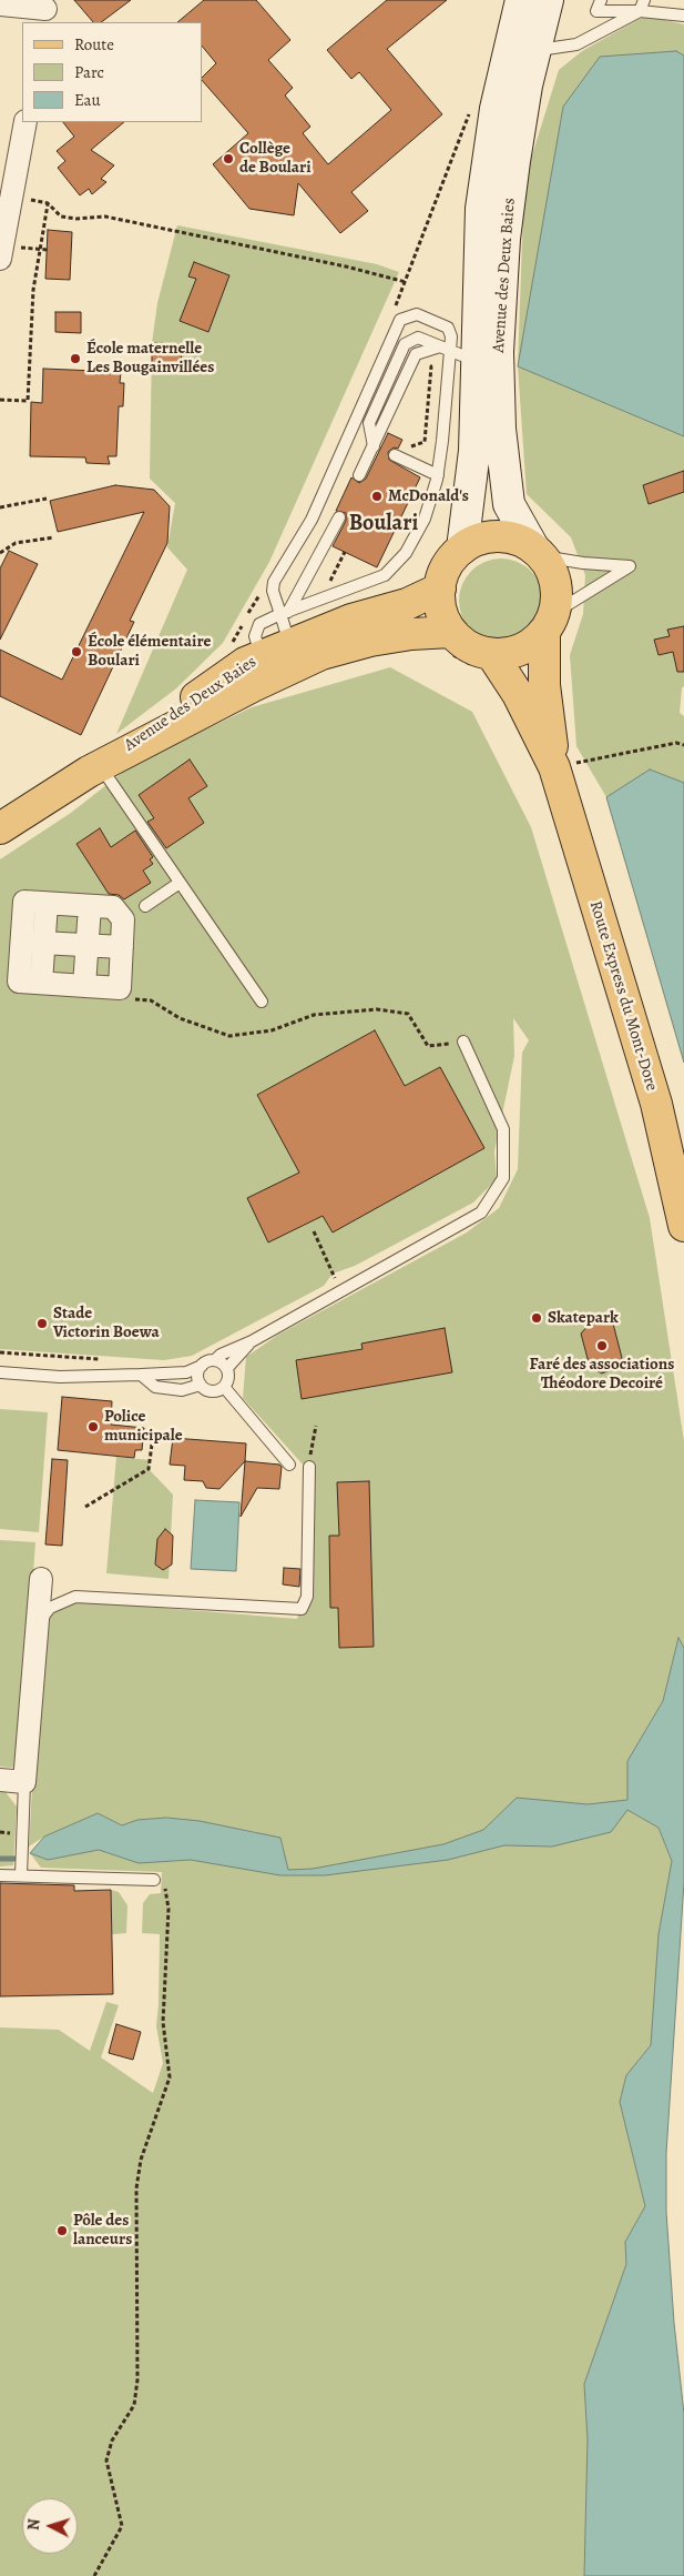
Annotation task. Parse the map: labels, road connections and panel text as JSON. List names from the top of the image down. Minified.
{"streets":{"main road":["Avenue des Deux Baies","Route Express du Mont-Dore"]},"crossings":[["Avenue des Deux Baies","Route Express du Mont-Dore"]],"districts":["Boulari"],"places":["Collège de Boulari","École maternelle Les Bougainvillées","McDonald's","École élémentaire Boulari","Skatepark","Stade Victorin Boewa","Faré des associations Théodore Decoiré","Police municipale","Pôle des lanceurs"],"legend":["Route","Parc","Eau"],"north":"left"}
